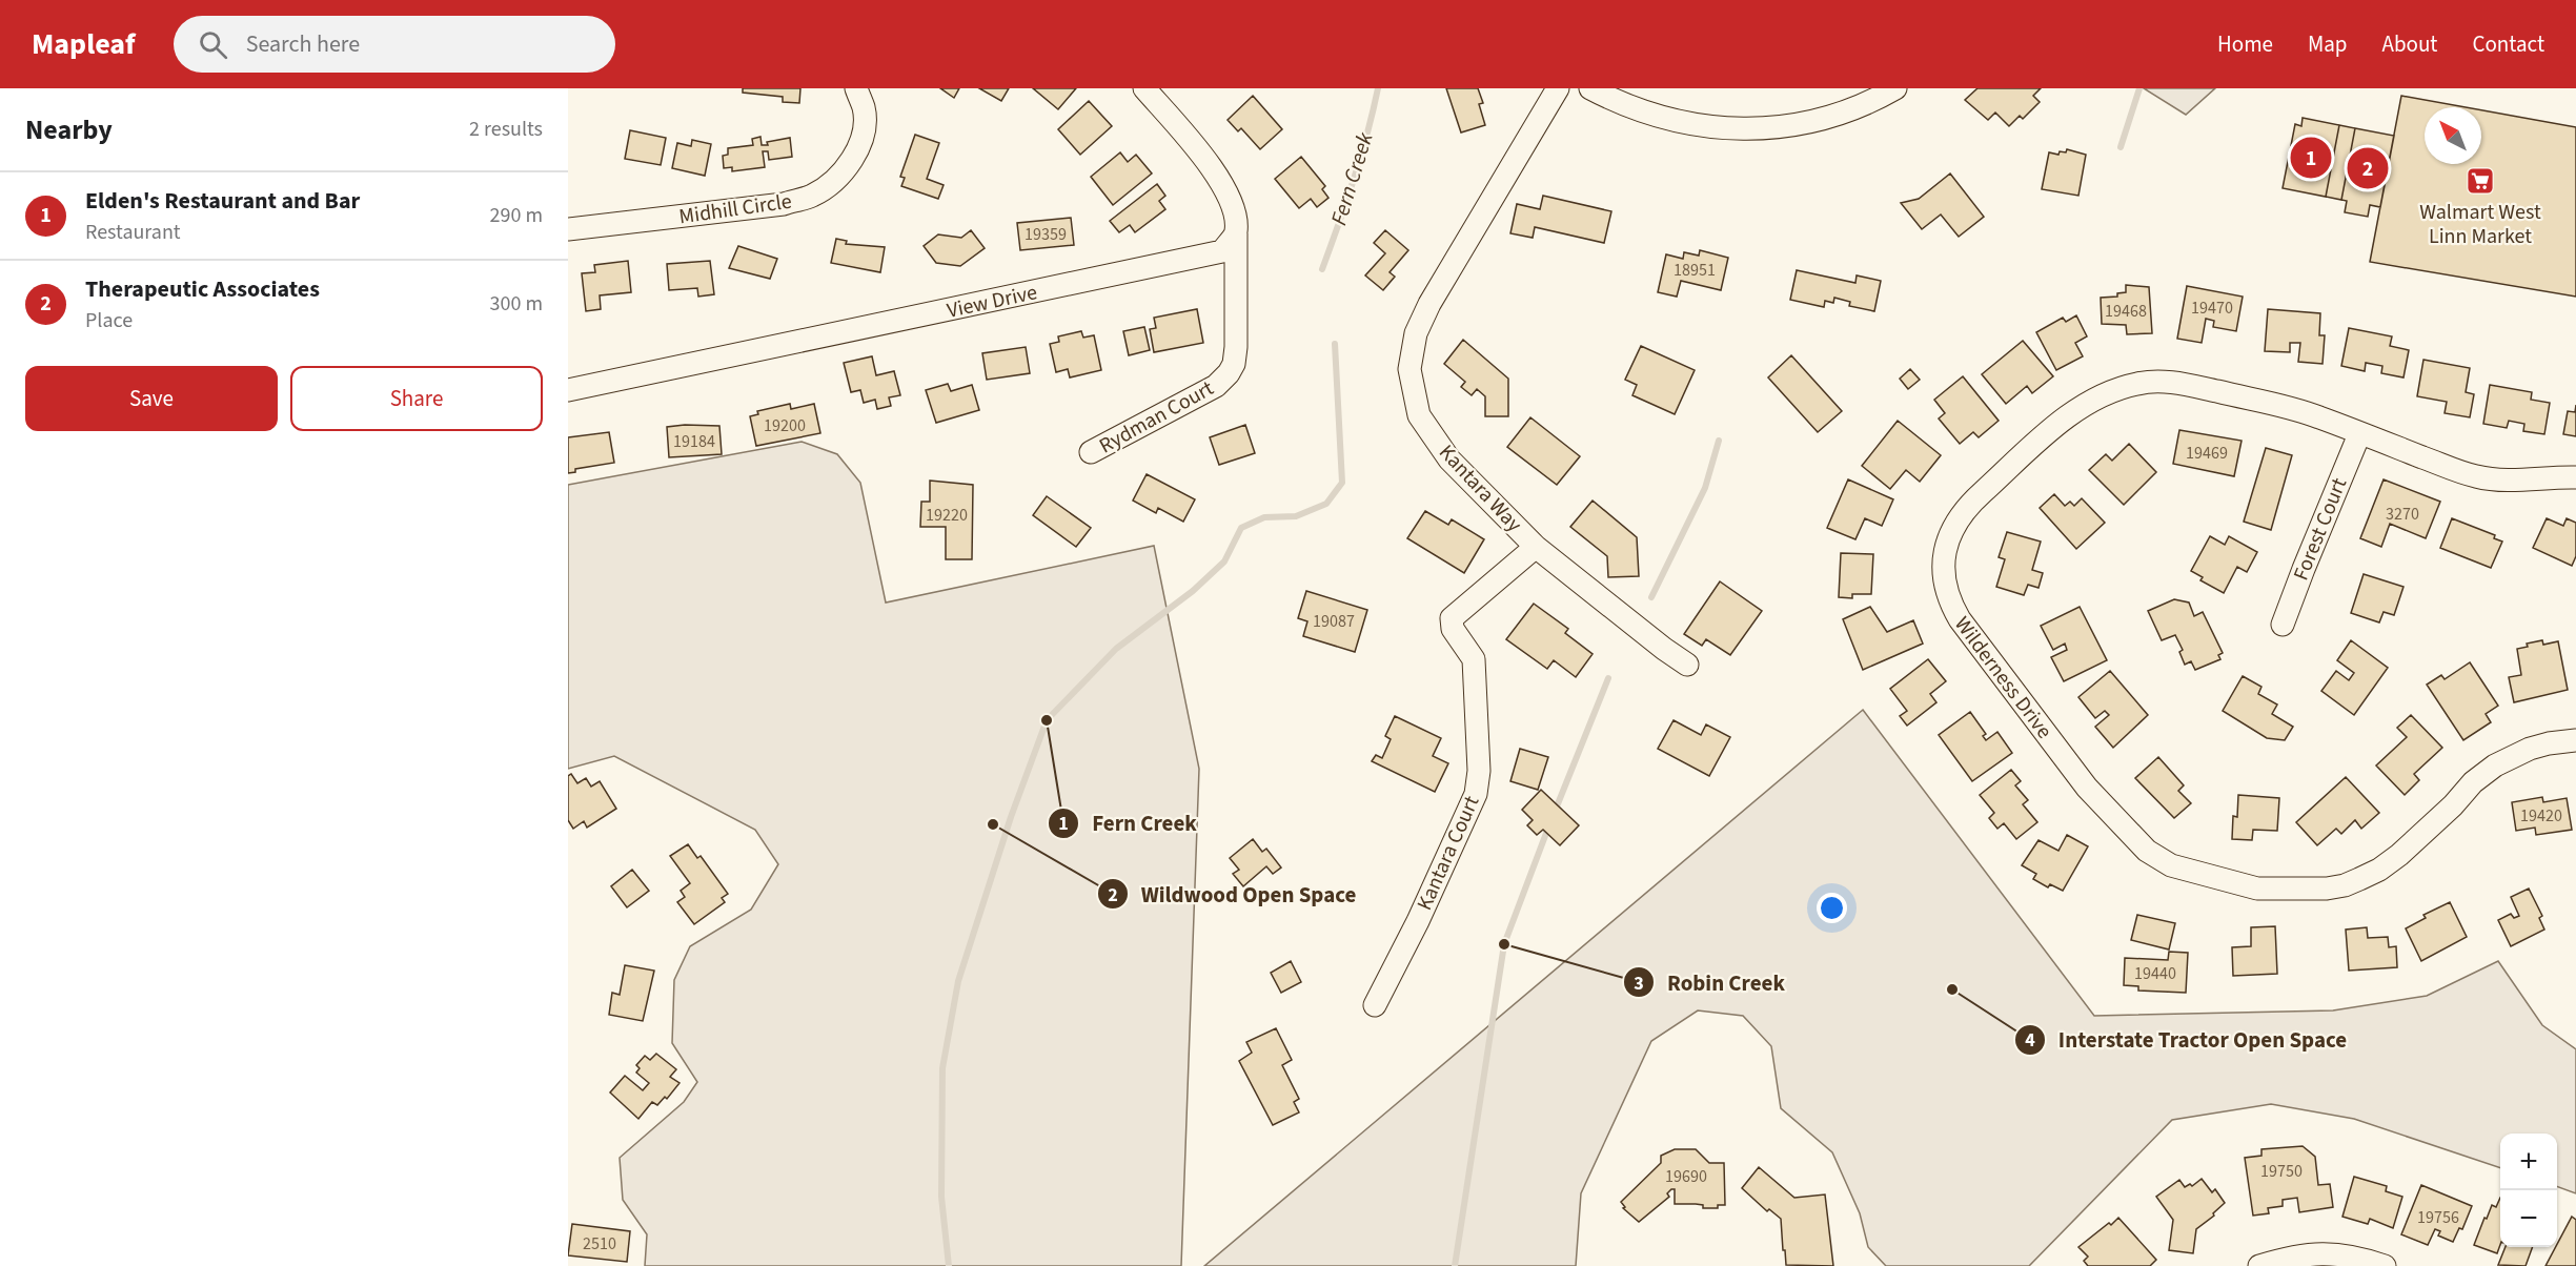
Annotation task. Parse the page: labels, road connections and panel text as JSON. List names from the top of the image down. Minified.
{"streets":{"street":["Midhill Circle","View Drive","Rydman Court","Kantara Way","Forest Court","Wilderness Drive","Kantara Court"]},"crossings":[["View Drive","Rydman Court"],["Kantara Way","Kantara Court"],["Forest Court","Wilderness Drive"]],"water":["Fern Creek"],"places":{"supermarket":["Walmart West Linn Market"],"other":["Fern Creek","Wildwood Open Space","Robin Creek","Interstate Tractor Open Space"]},"house_numbers":["19359","18951","19470","19468","19200","19184","19469","3270","19220","19087","19420","19440","19750","19690","19756","2510"],"north":"top left","page":{"header":"Mapleaf","search":"Search here","nav":["Home","Map","About","Contact"],"heading":["Nearby","2 results"],"pins":["1","2"],"list":[{"mark":"1","name":"Elden's Restaurant and Bar","note":"Restaurant","value":"290 m"},{"mark":"2","name":"Therapeutic Associates","note":"Place","value":"300 m"}],"buttons":["Save","Share"],"map_buttons":["+","−"]}}
